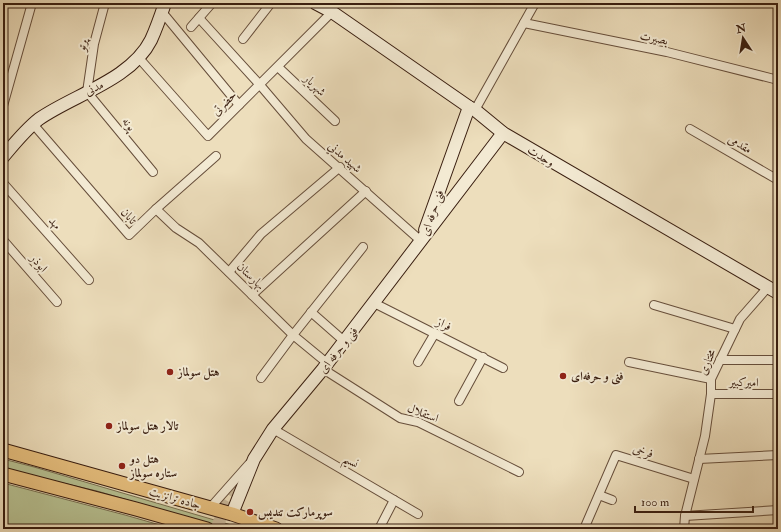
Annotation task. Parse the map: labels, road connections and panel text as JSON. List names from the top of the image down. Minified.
{"streets":{"main road":["جاده ترانزیت"],"street":["بصيرت","پرتو","شهریار","مدنی","حضرتی","پونه","مقدمی","وحدت","شهيد مدني","فنی حرفه ای","تابان","مهد","ابوذر","بهارستان","فراز","فنی و حرفه ای","مختاری","امیرکبیر","استقلال","فرخی","نسيم"]},"crossings":[["بصيرت","فنی حرفه ای"],["پرتو","مدنی"],["پرتو","پونه"],["شهریار","حضرتی"],["مدنی","حضرتی"],["مدنی","پونه"],["مدنی","تابان"],["حضرتی","وحدت"],["حضرتی","شهيد مدني"],["وحدت","فنی حرفه ای"],["وحدت","مختاری"],["شهيد مدني","فنی حرفه ای"],["شهيد مدني","فنی و حرفه ای"],["فنی حرفه ای","فنی و حرفه ای"],["تابان","بهارستان"],["بهارستان","فنی و حرفه ای"],["بهارستان","استقلال"],["فراز","فنی و حرفه ای"],["فنی و حرفه ای","استقلال"],["فنی و حرفه ای","نسيم"],["مختاری","امیرکبیر"],["مختاری","فرخی"]],"places":["هتل سولماز","فنی و حرفه‌ای","تالار هتل سولماز","هتل دو ستاره سولماز","سوپرمارکت تندیس"],"scale_bar":"100 m","north":"top"}
